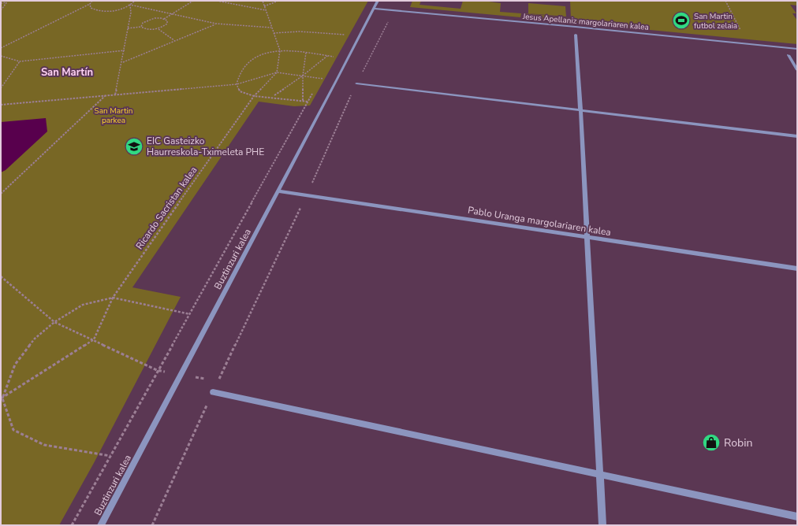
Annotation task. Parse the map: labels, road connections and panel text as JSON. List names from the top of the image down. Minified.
{"streets":{"street":["Jesus Apellaniz margolariaren kalea","Pablo Uranga margolariaren kalea","Buztinzuri kalea"],"path":["Ricardo Sacristan kalea"]},"crossings":[["Jesus Apellaniz margolariaren kalea","Buztinzuri kalea"],["Pablo Uranga margolariaren kalea","Buztinzuri kalea"]],"districts":["San Martín"],"parks":["San Martin parkea"],"places":{"sports":["San Martin futbol zelaia"],"school or university":["EIC Gasteizko Haurreskola-Tximeleta PHE"],"shop":["Robin"]}}
